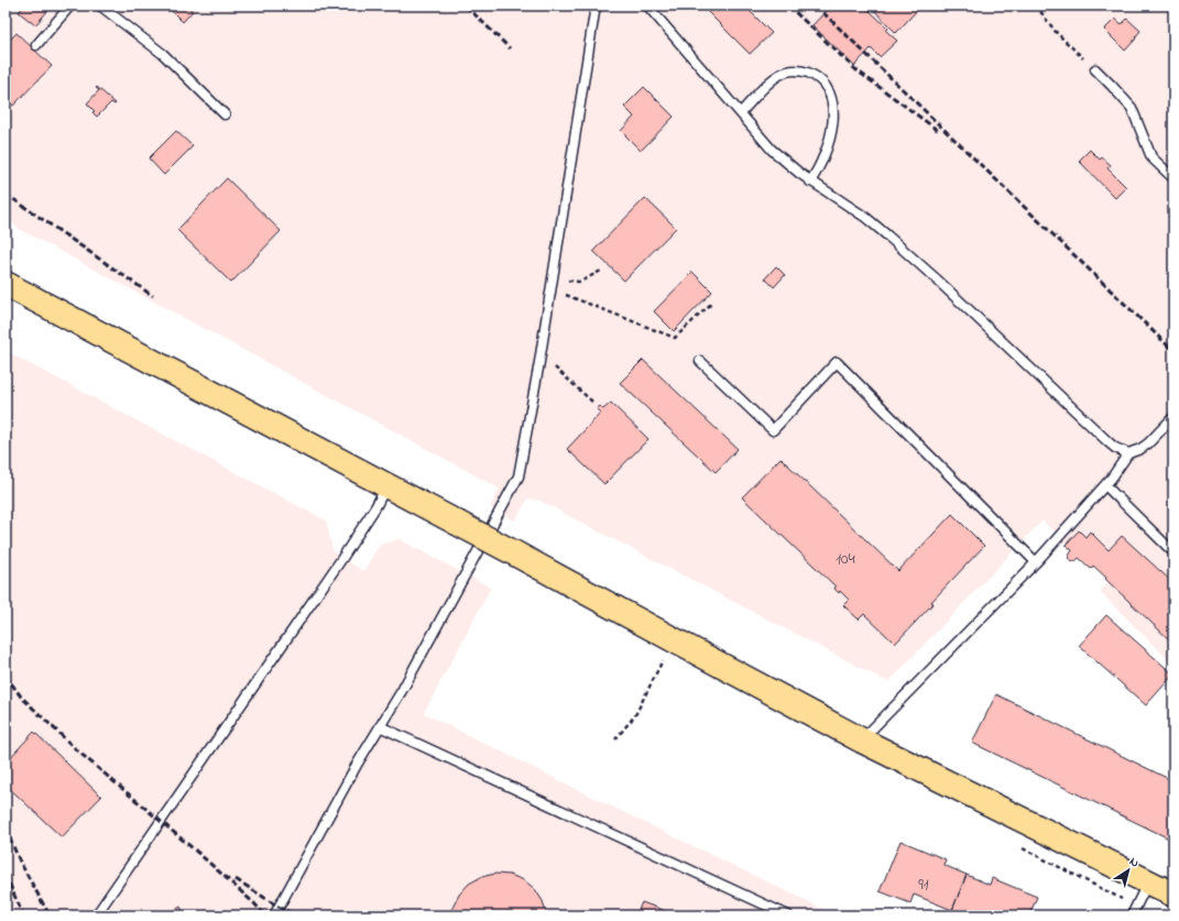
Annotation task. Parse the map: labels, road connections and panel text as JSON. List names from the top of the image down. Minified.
{"house_numbers":["104","91"],"north":"top right"}
